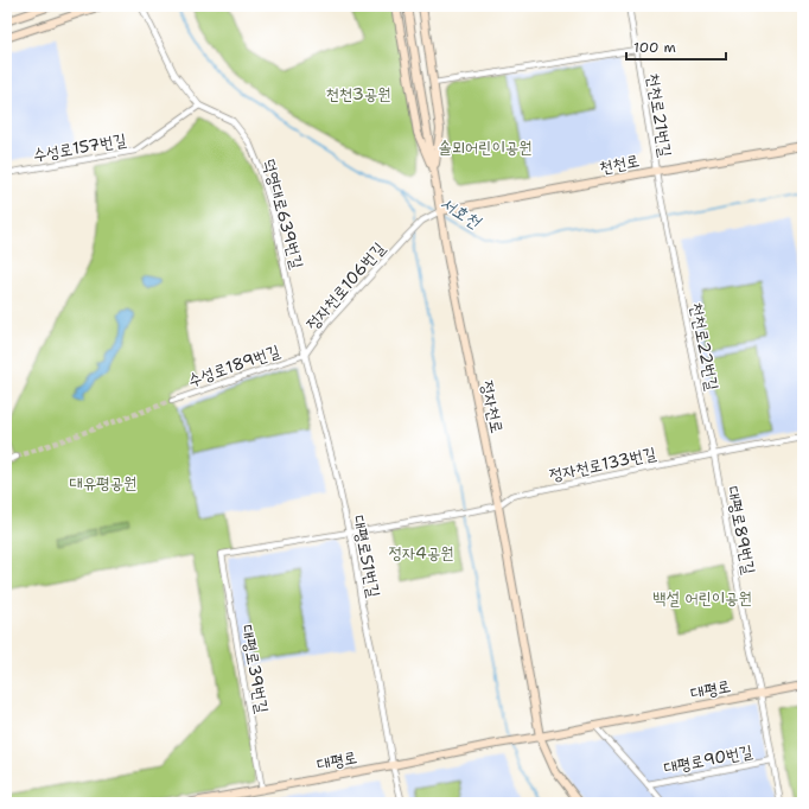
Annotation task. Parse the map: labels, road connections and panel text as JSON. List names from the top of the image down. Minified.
{"streets":{"street":["천천로21번길","수성로157번길","천천로","덕영대로639번길","정자천로106번길","천천로22번길","수성로189번길","정자천로","정자천로133번길","대평로89번길","대평로51번길","대평로39번길","대평로","대평로90번길"]},"crossings":[["천천로21번길","천천로"],["천천로21번길","천천로22번길"],["수성로157번길","덕영대로639번길"],["천천로","정자천로106번길"],["천천로","정자천로"],["덕영대로639번길","정자천로106번길"],["덕영대로639번길","수성로189번길"],["덕영대로639번길","대평로51번길"],["정자천로106번길","수성로189번길"],["정자천로106번길","정자천로"],["정자천로106번길","대평로51번길"],["천천로22번길","정자천로133번길"],["천천로22번길","대평로89번길"],["수성로189번길","대평로51번길"],["정자천로","정자천로133번길"],["정자천로","대평로"],["정자천로133번길","대평로89번길"],["정자천로133번길","대평로51번길"],["정자천로133번길","대평로39번길"],["대평로89번길","대평로"],["대평로89번길","대평로90번길"],["대평로51번길","대평로"],["대평로39번길","대평로"],["대평로","대평로90번길"]],"water":["서호천"],"parks":["천천3공원","솔뫼어린이공원","대유평공원","정자4공원","백설 어린이공원"],"scale_bar":"100 m"}
